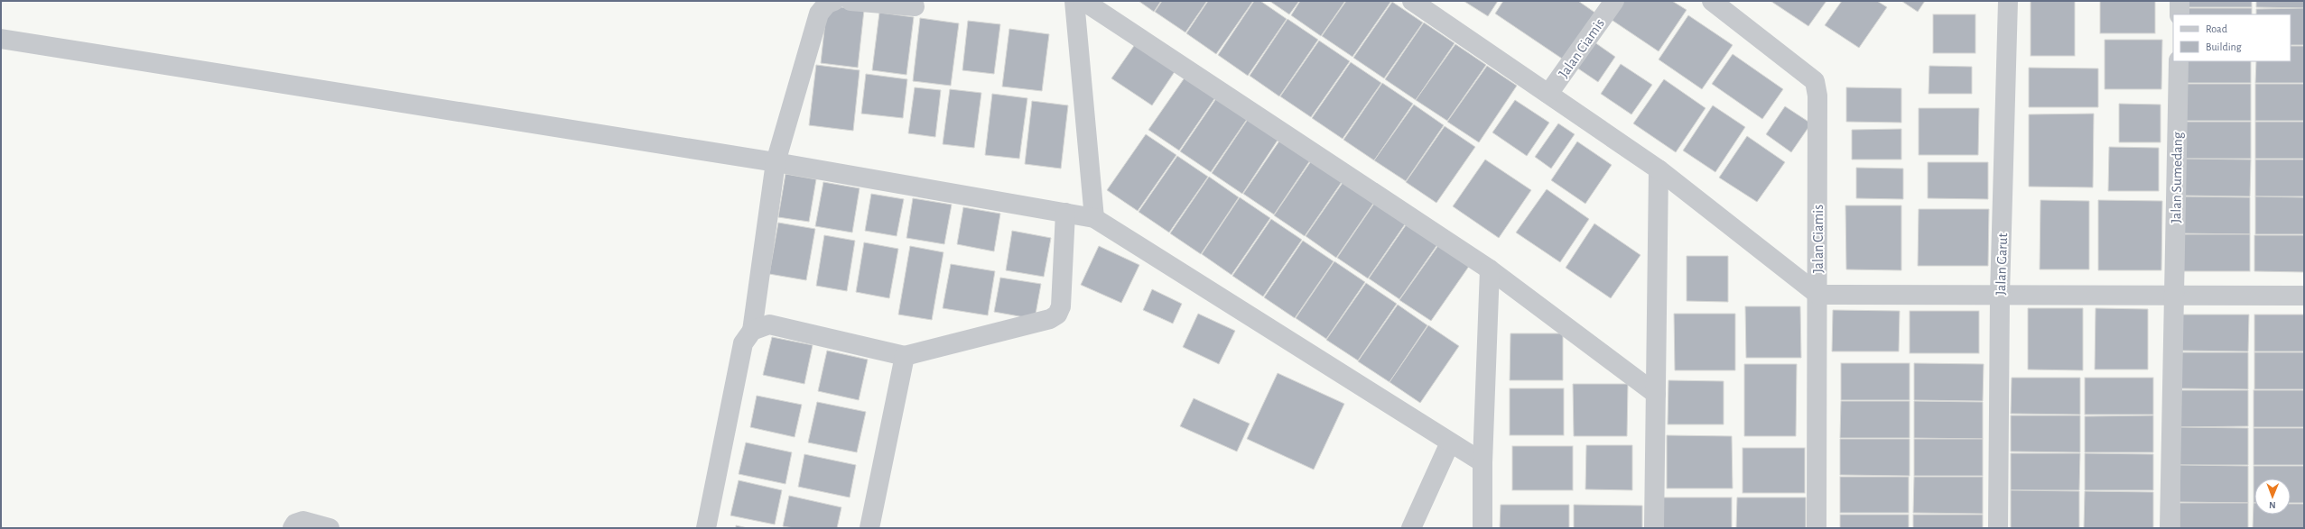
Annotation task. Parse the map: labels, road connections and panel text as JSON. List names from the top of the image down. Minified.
{"streets":{"street":["Jalan Ciamis","Jalan Sumedang","Jalan Garut"]},"legend":["Road","Building"],"north":"bottom"}
